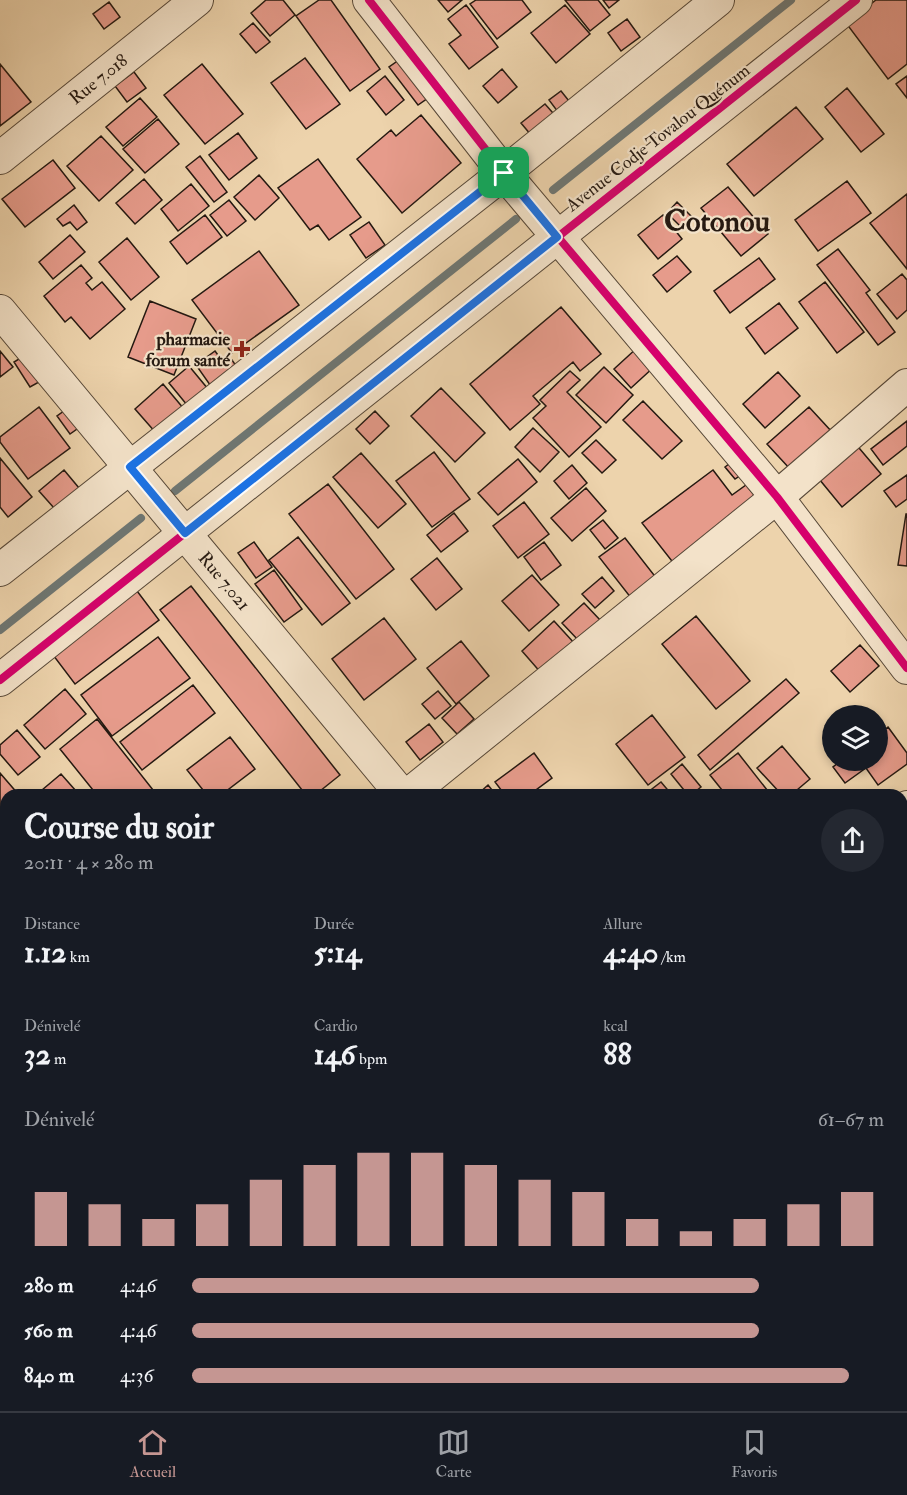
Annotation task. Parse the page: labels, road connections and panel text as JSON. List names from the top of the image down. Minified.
{"streets":{"street":["Rue 7.018","Avenue Codje Tovalou Quénum","Rue 7.021"]},"crossings":[["Avenue Codje Tovalou Quénum","Rue 7.021"]],"districts":["Cotonou"],"places":{"health":["pharmacie forum santé"]},"page":{"heading":["Course du soir","20:11 · 4 × 280 m"],"stats":[["Distance","1.12 km"],["Durée","5:14"],["Allure","4:40 /km"],["Dénivelé","32 m"],["Cardio","146 bpm"],["kcal","88"]],"chart":["Dénivelé","61–67 m"],"list":[{"name":"280 m","note":"4:46"},{"name":"560 m","note":"4:46"},{"name":"840 m","note":"4:36"}],"tabs":["Accueil","Carte","Favoris"]}}
